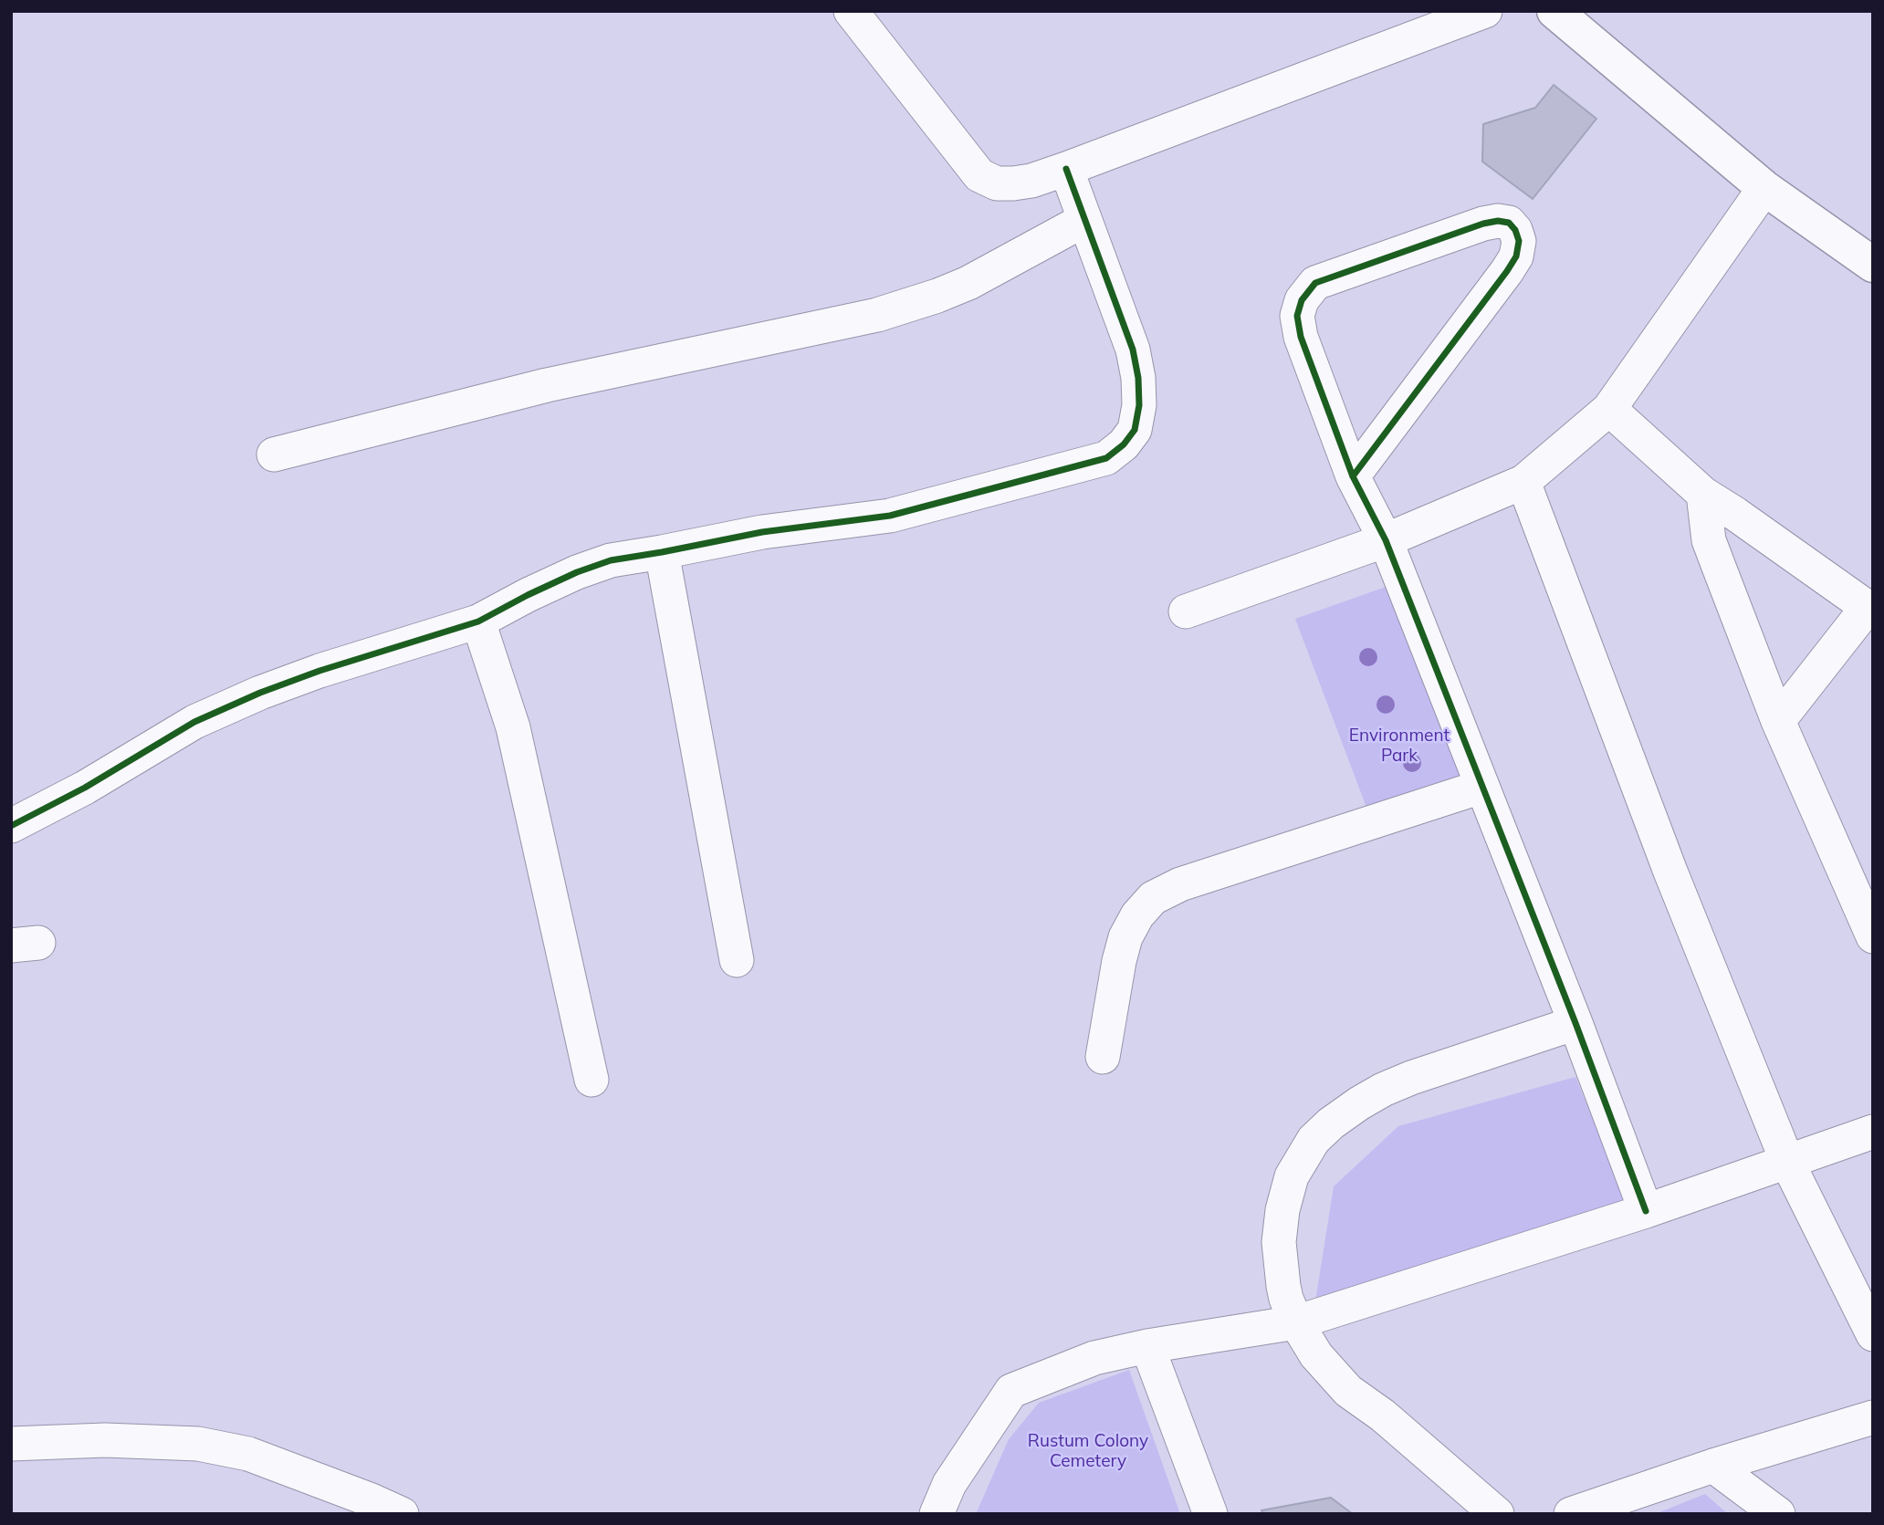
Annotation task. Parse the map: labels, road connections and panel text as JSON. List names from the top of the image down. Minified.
{"parks":["Environment Park","Rustum Colony Cemetery"]}
